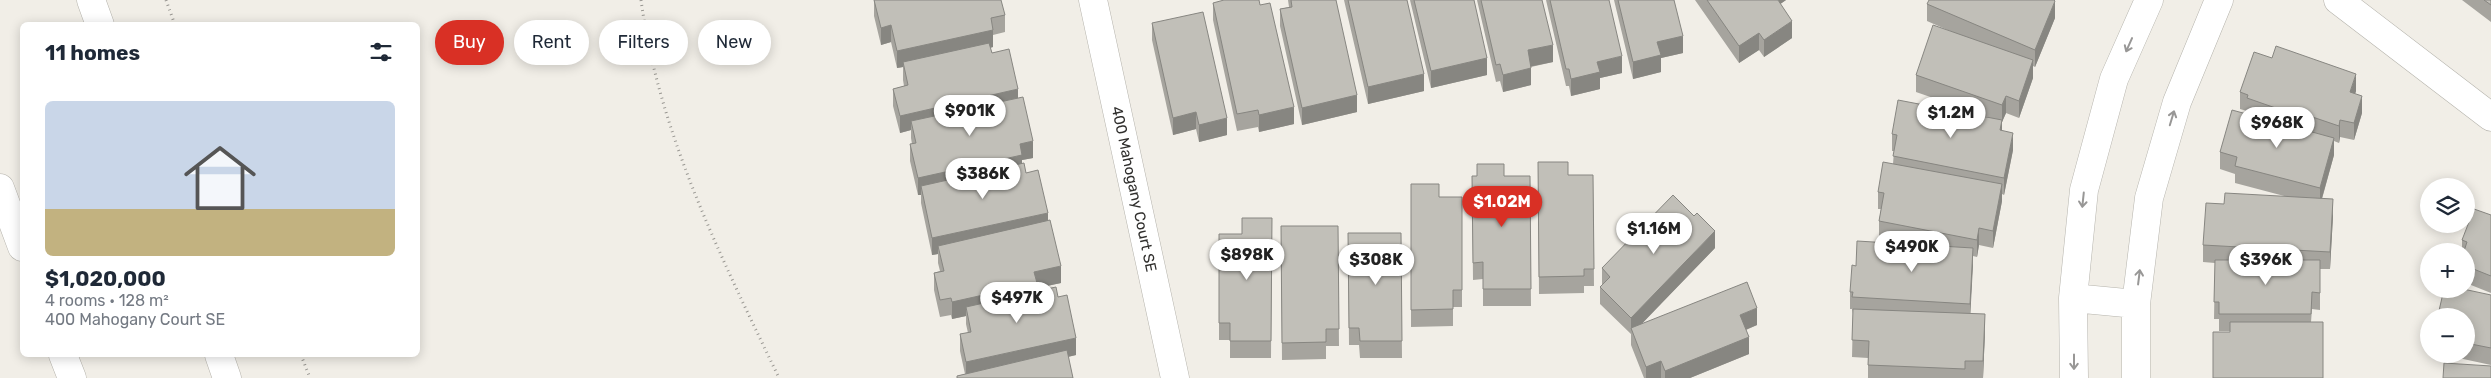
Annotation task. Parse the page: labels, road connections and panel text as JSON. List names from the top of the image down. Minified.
{"streets":{"street":["400 Mahogany Court SE"]},"page":{"chip":["Buy","Rent","Filters","New"],"heading":"11 homes","list":[{"name":"$1,020,000","note":"4 rooms · 128 m² · 400 Mahogany Court SE"}],"price":["$901K","$1.2M","$968K","$386K","$1.02M","$1.16M","$490K","$898K","$308K","$396K","$497K"],"map_buttons":["+","−"]}}
